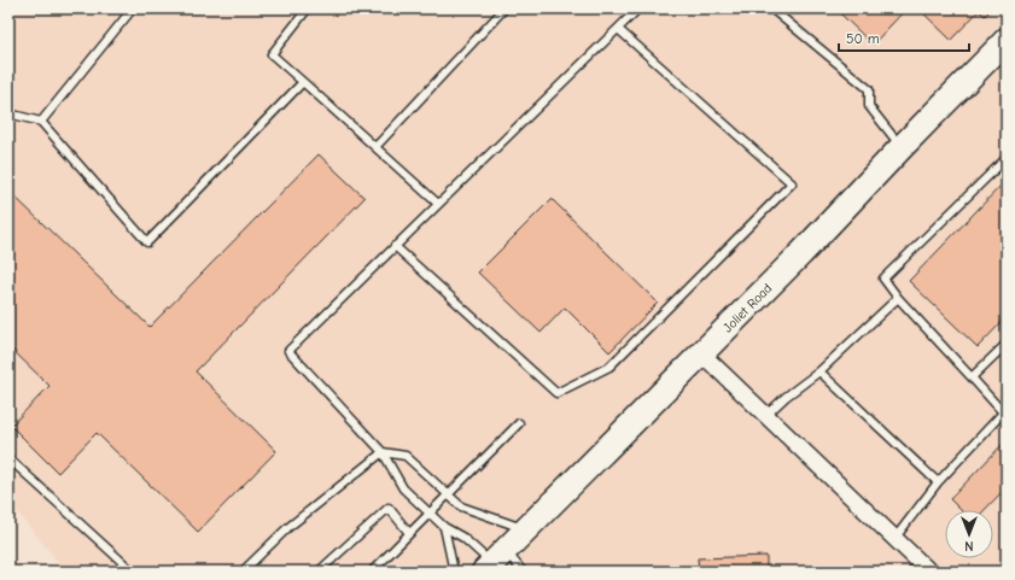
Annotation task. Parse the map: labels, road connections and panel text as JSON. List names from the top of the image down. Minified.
{"streets":{"main road":["Joliet Road"]},"scale_bar":"50 m","north":"bottom"}
